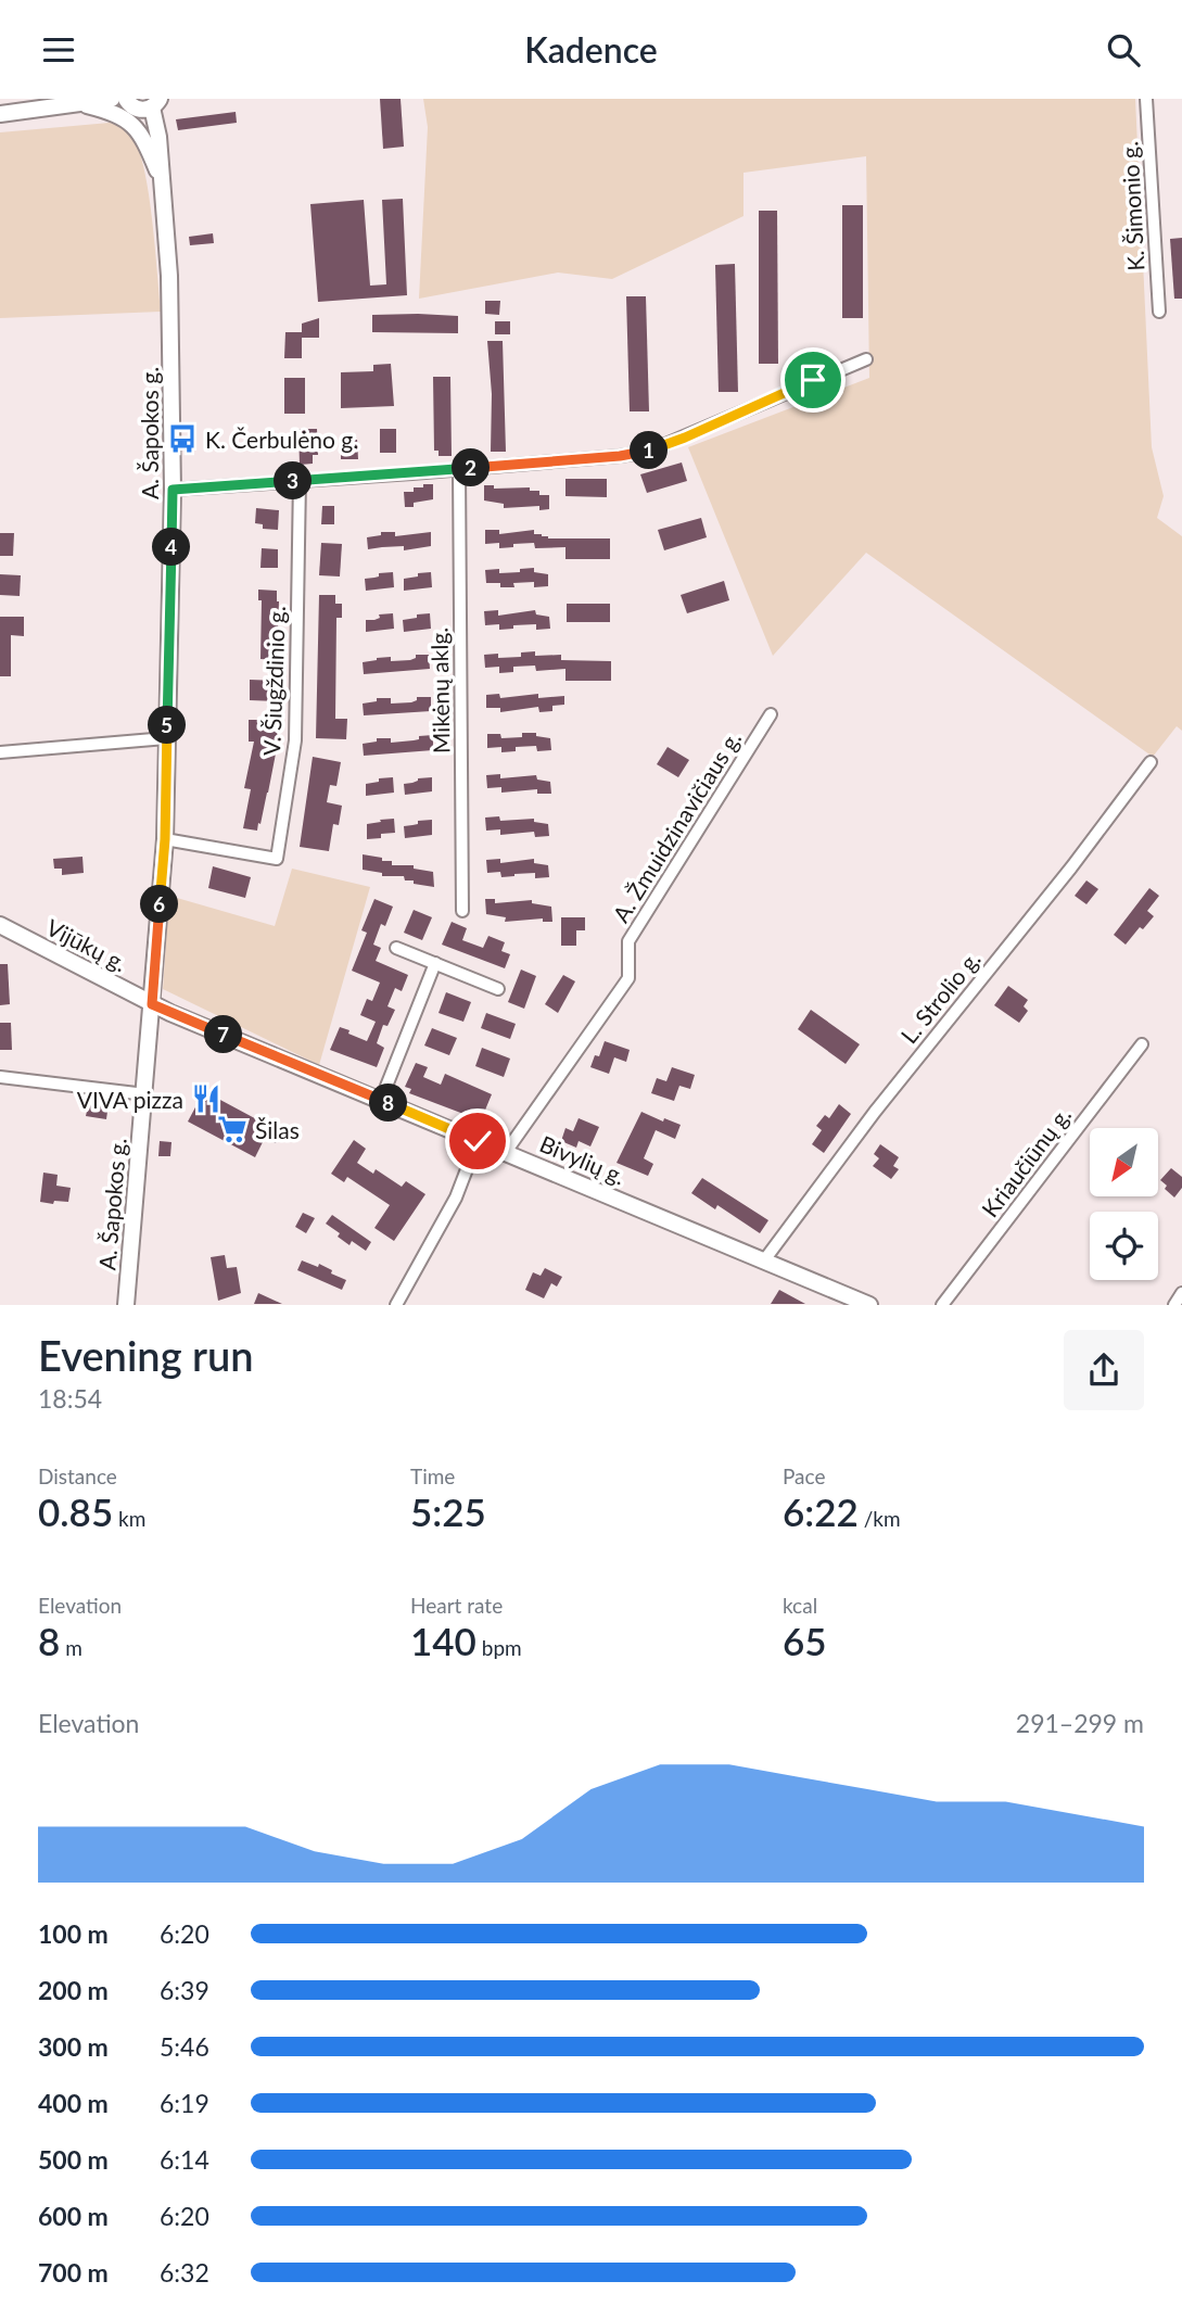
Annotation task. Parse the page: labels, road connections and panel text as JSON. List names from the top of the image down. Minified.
{"streets":{"street":["K. Šimonio g.","A. Šapokos g.","V. Šiugždinio g.","Mikėnų aklg.","A. Žmuidzinavičiaus g.","Vijūkų g.","L. Strolio g.","Bivylių g.","Kriaučiūnų g."]},"crossings":[["A. Šapokos g.","V. Šiugždinio g."],["A. Šapokos g.","Vijūkų g."],["A. Šapokos g.","Bivylių g."],["A. Žmuidzinavičiaus g.","Bivylių g."],["Vijūkų g.","Bivylių g."],["L. Strolio g.","Bivylių g."]],"places":{"bus stop":["K. Čerbulėno g."],"restaurant":["VIVA pizza"],"supermarket":["Šilas"]},"north":"bottom left","page":{"header":"Kadence","pins":["1","2","3","4","5","6","7","8"],"heading":["Evening run","18:54"],"stats":[["Distance","0.85 km"],["Time","5:25"],["Pace","6:22 /km"],["Elevation","8 m"],["Heart rate","140 bpm"],["kcal","65"]],"chart":["Elevation","291–299 m"],"list":[{"name":"100 m","note":"6:20"},{"name":"200 m","note":"6:39"},{"name":"300 m","note":"5:46"},{"name":"400 m","note":"6:19"},{"name":"500 m","note":"6:14"},{"name":"600 m","note":"6:20"},{"name":"700 m","note":"6:32"}]}}
